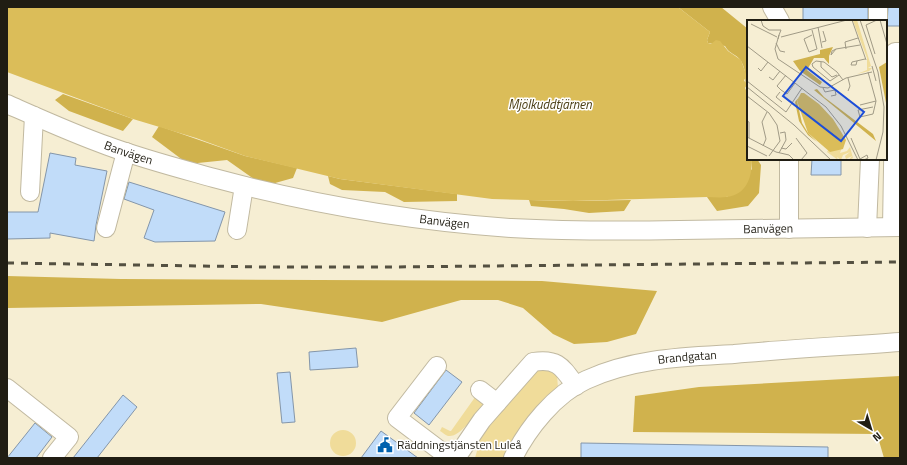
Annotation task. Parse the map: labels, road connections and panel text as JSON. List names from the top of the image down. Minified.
{"streets":{"street":["Banvägen","Brandgatan"]},"water":["Mjölkuddtjärnen"],"places":{"public building":["Räddningstjänsten Luleå"]},"north":"bottom right"}
